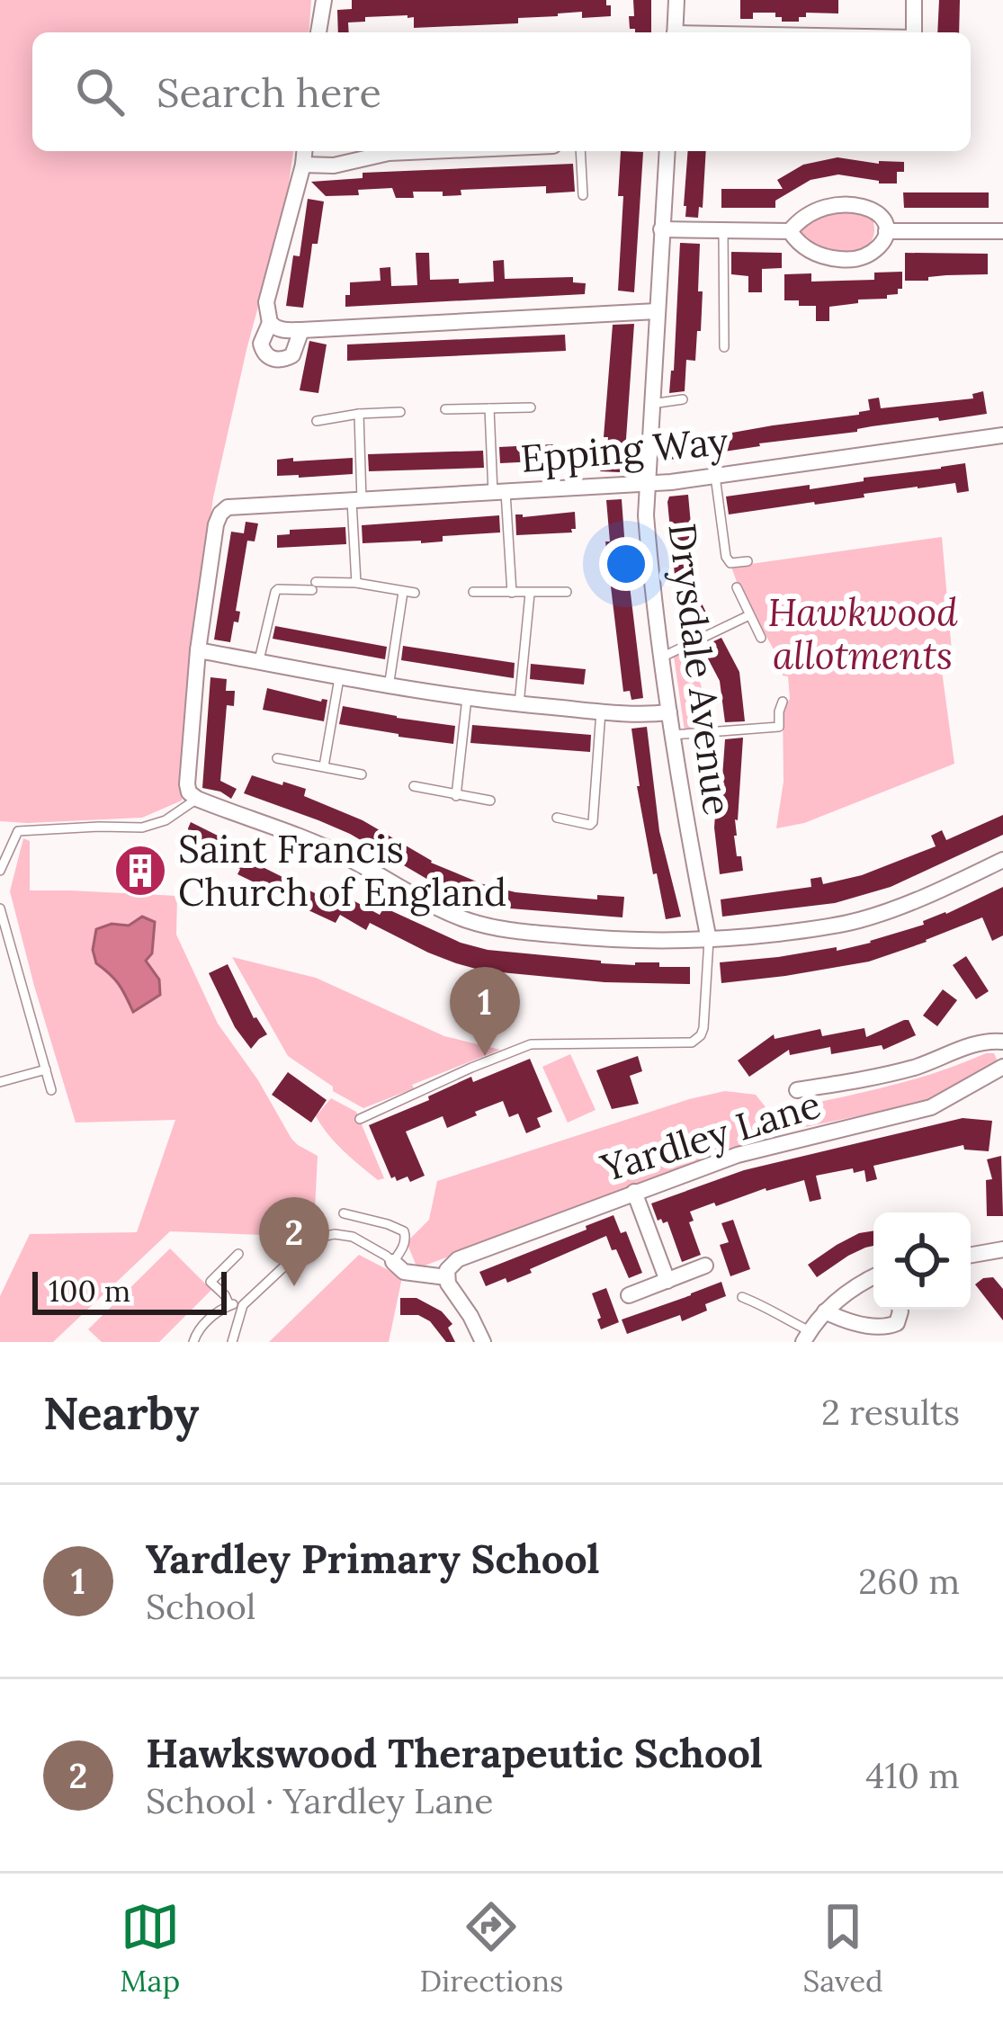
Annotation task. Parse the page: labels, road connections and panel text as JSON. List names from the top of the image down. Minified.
{"streets":{"street":["Epping Way","Drysdale Avenue","Yardley Lane"]},"crossings":[["Epping Way","Drysdale Avenue"]],"parks":["Hawkwood allotments"],"places":{"building":["Saint Francis Church of England"]},"scale_bar":"100 m","page":{"search":"Search here","pins":["1","2"],"scale":"100 m","heading":["Nearby","2 results"],"list":[{"mark":"1","name":"Yardley Primary School","note":"School","value":"260 m"},{"mark":"2","name":"Hawkswood Therapeutic School","note":"School · Yardley Lane","value":"410 m"}],"nav":["Map","Directions","Saved"]}}
